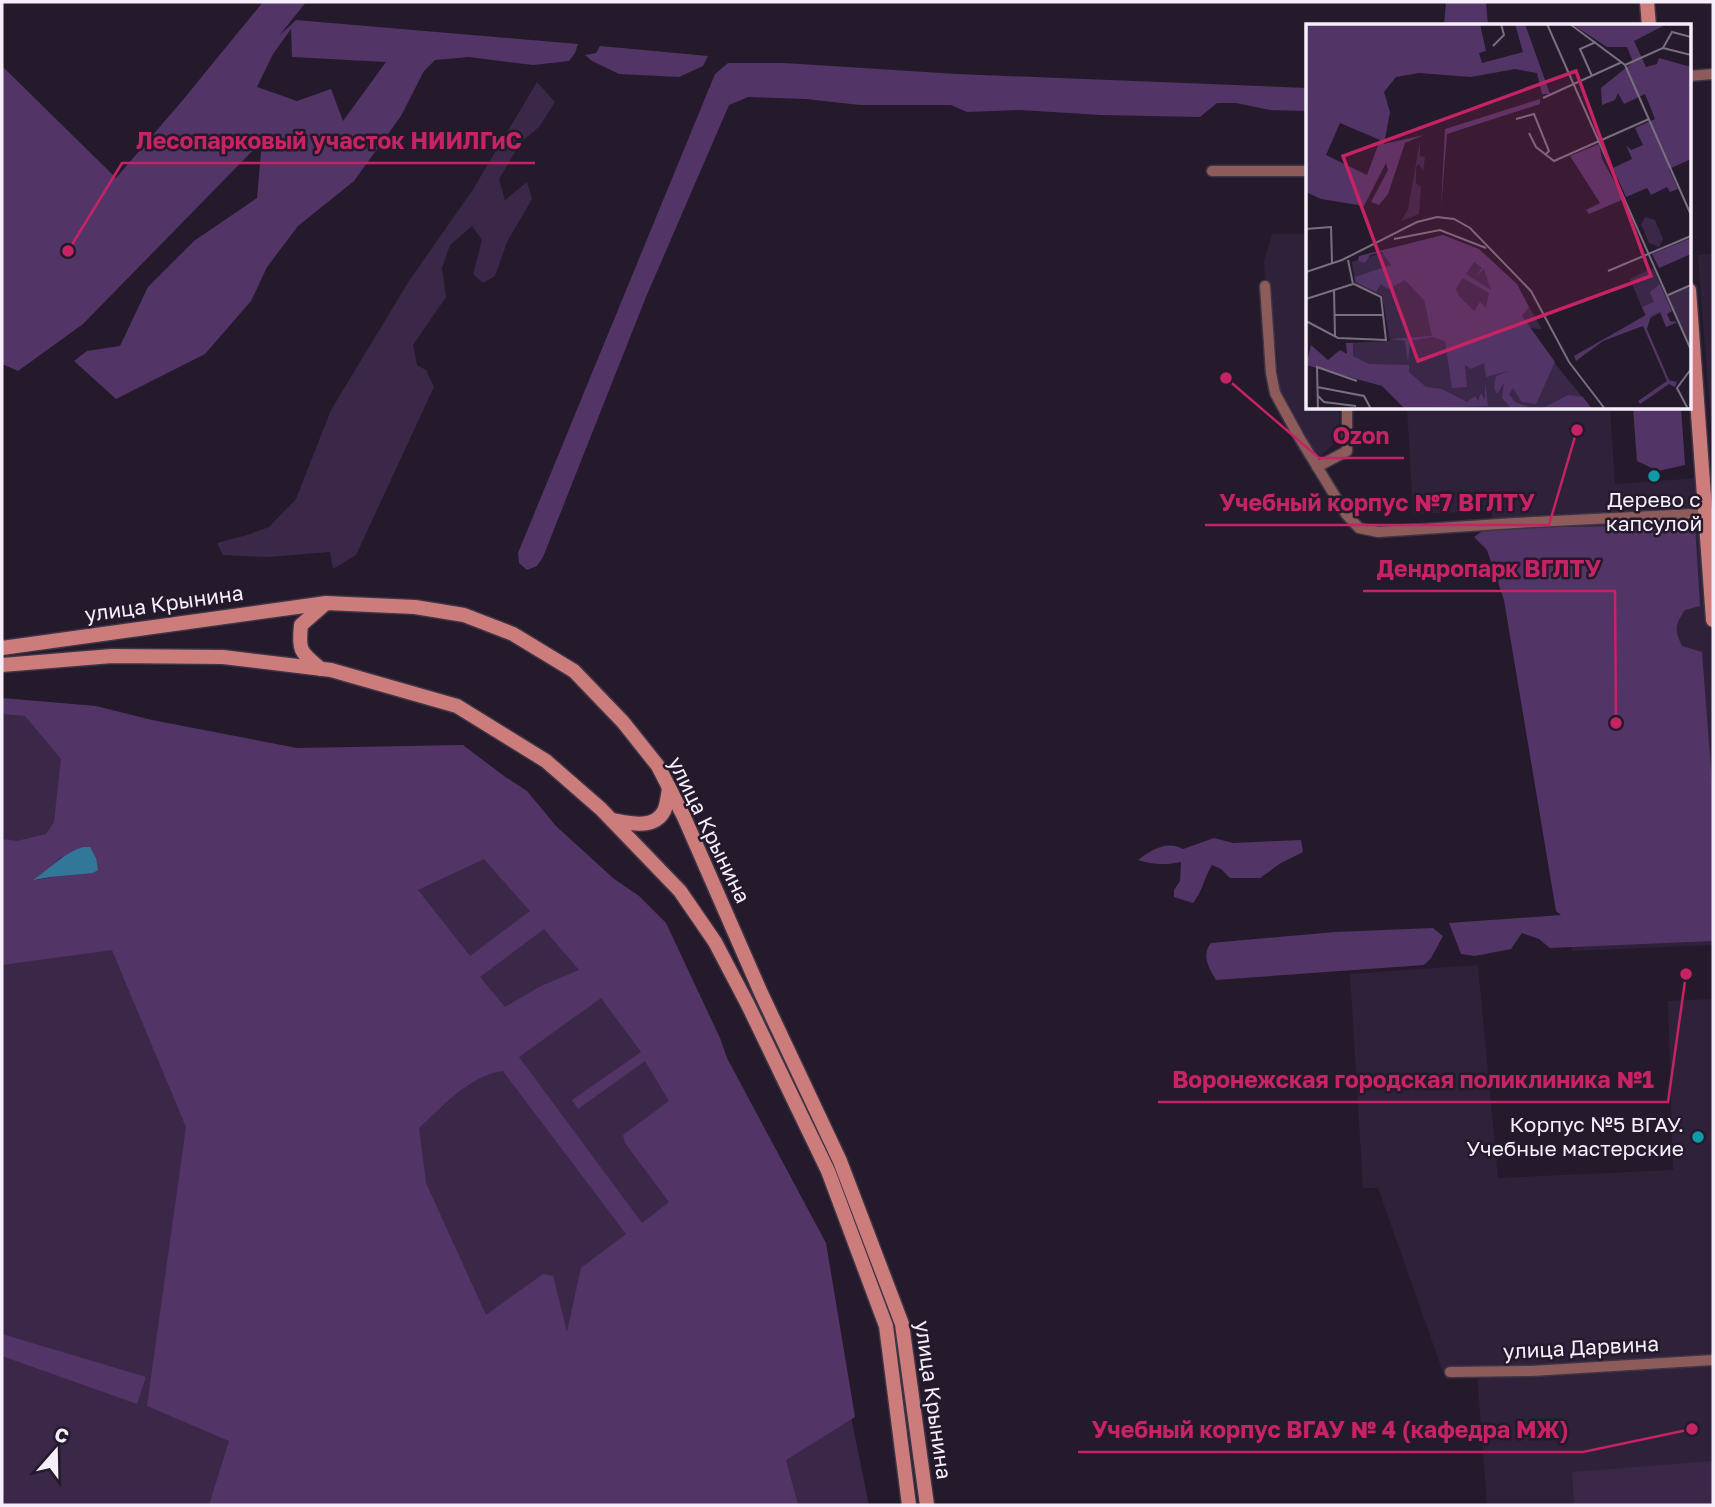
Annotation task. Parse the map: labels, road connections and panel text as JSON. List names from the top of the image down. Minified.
{"streets":{"main road":["улица Крынина"],"street":["улица Дарвина"]},"places":["Лесопарковый участок НИИЛГиС","Ozon","Учебный корпус №7 ВГЛТУ","Дерево с капсулой","Дендропарк ВГЛТУ","Воронежская городская поликлиника №1","Корпус №5 ВГАУ. Учебные мастерские","Учебный корпус ВГАУ № 4 (кафедра МЖ)"],"north":"top"}
